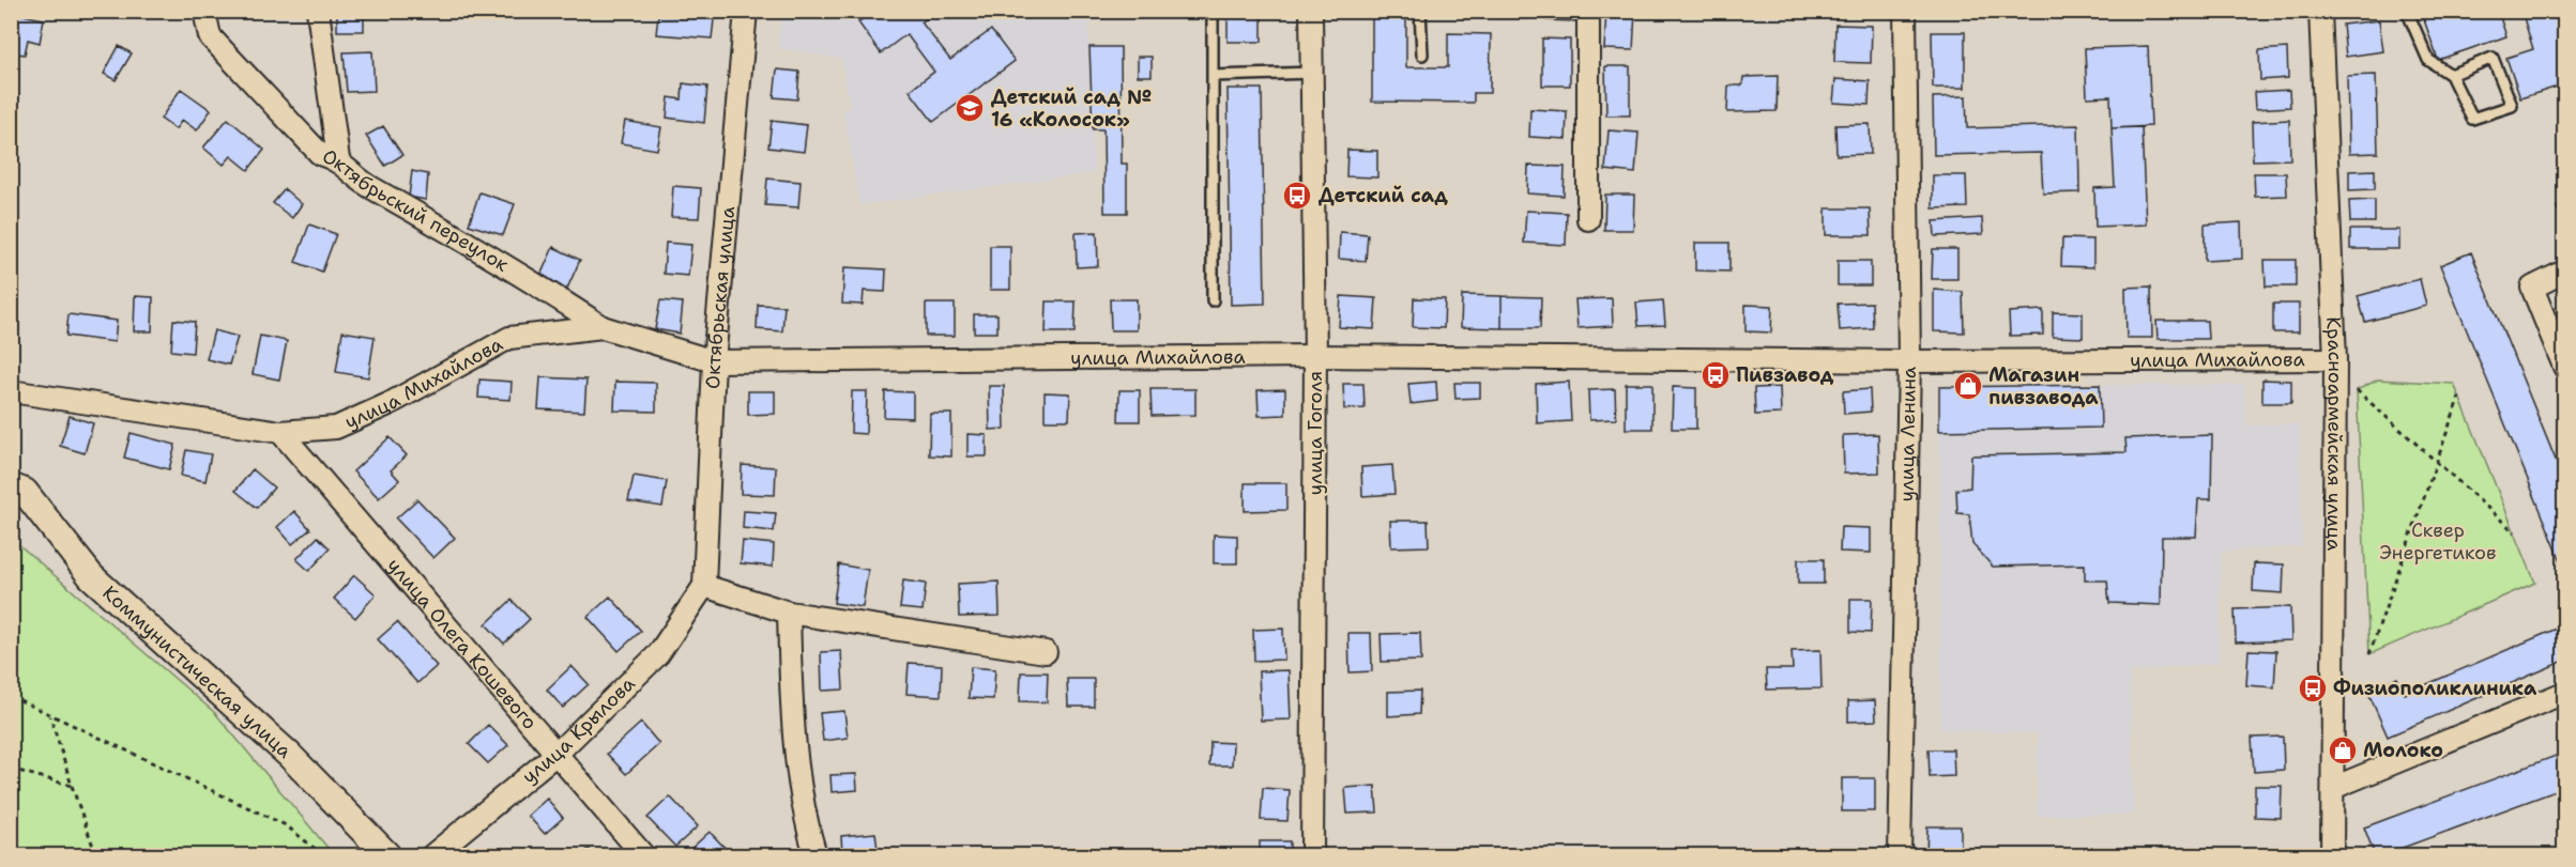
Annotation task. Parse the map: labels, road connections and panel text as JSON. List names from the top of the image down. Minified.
{"streets":{"street":["Октябрьский переулок","Октябрьская улица","улица Михайлова","улица Гоголя","Красноармейская улица","улица Ленина","улица Олега Кошевого","Коммунистическая улица","улица Крылова"]},"crossings":[["Октябрьский переулок","улица Михайлова"],["Октябрьская улица","улица Михайлова"],["Октябрьская улица","улица Крылова"],["улица Михайлова","улица Гоголя"],["улица Михайлова","Красноармейская улица"],["улица Михайлова","улица Ленина"],["улица Михайлова","улица Олега Кошевого"],["улица Олега Кошевого","улица Крылова"]],"parks":["Сквер Энергетиков"],"places":{"school or university":["Детский сад № 16 «Колосок»"],"bus stop":["Детский сад","Пивзавод","Физиополиклиника"],"shop":["Магазин пивзавода","Молоко"]}}
